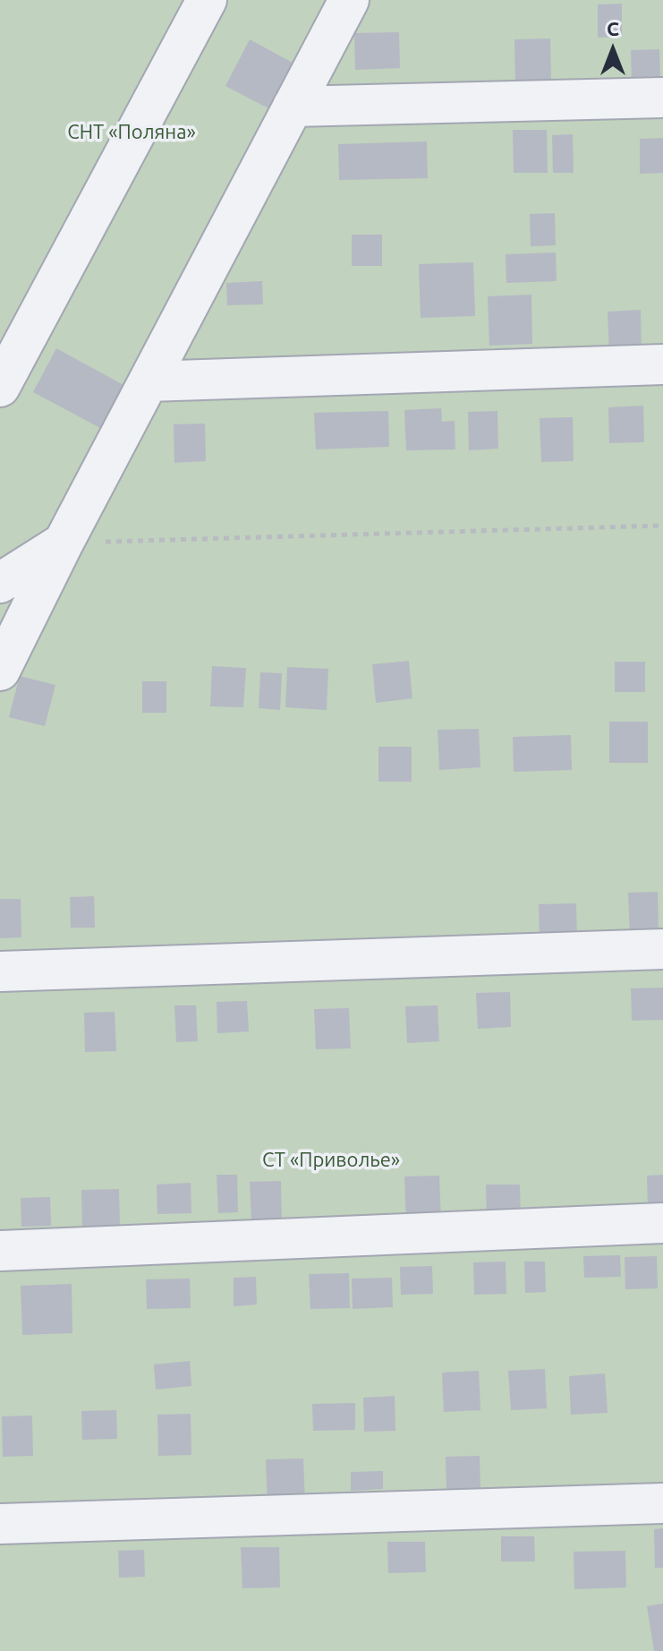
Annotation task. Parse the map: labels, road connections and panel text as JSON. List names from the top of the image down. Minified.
{"parks":["СНТ «Поляна»","СТ «Приволье»"],"north":"top"}
